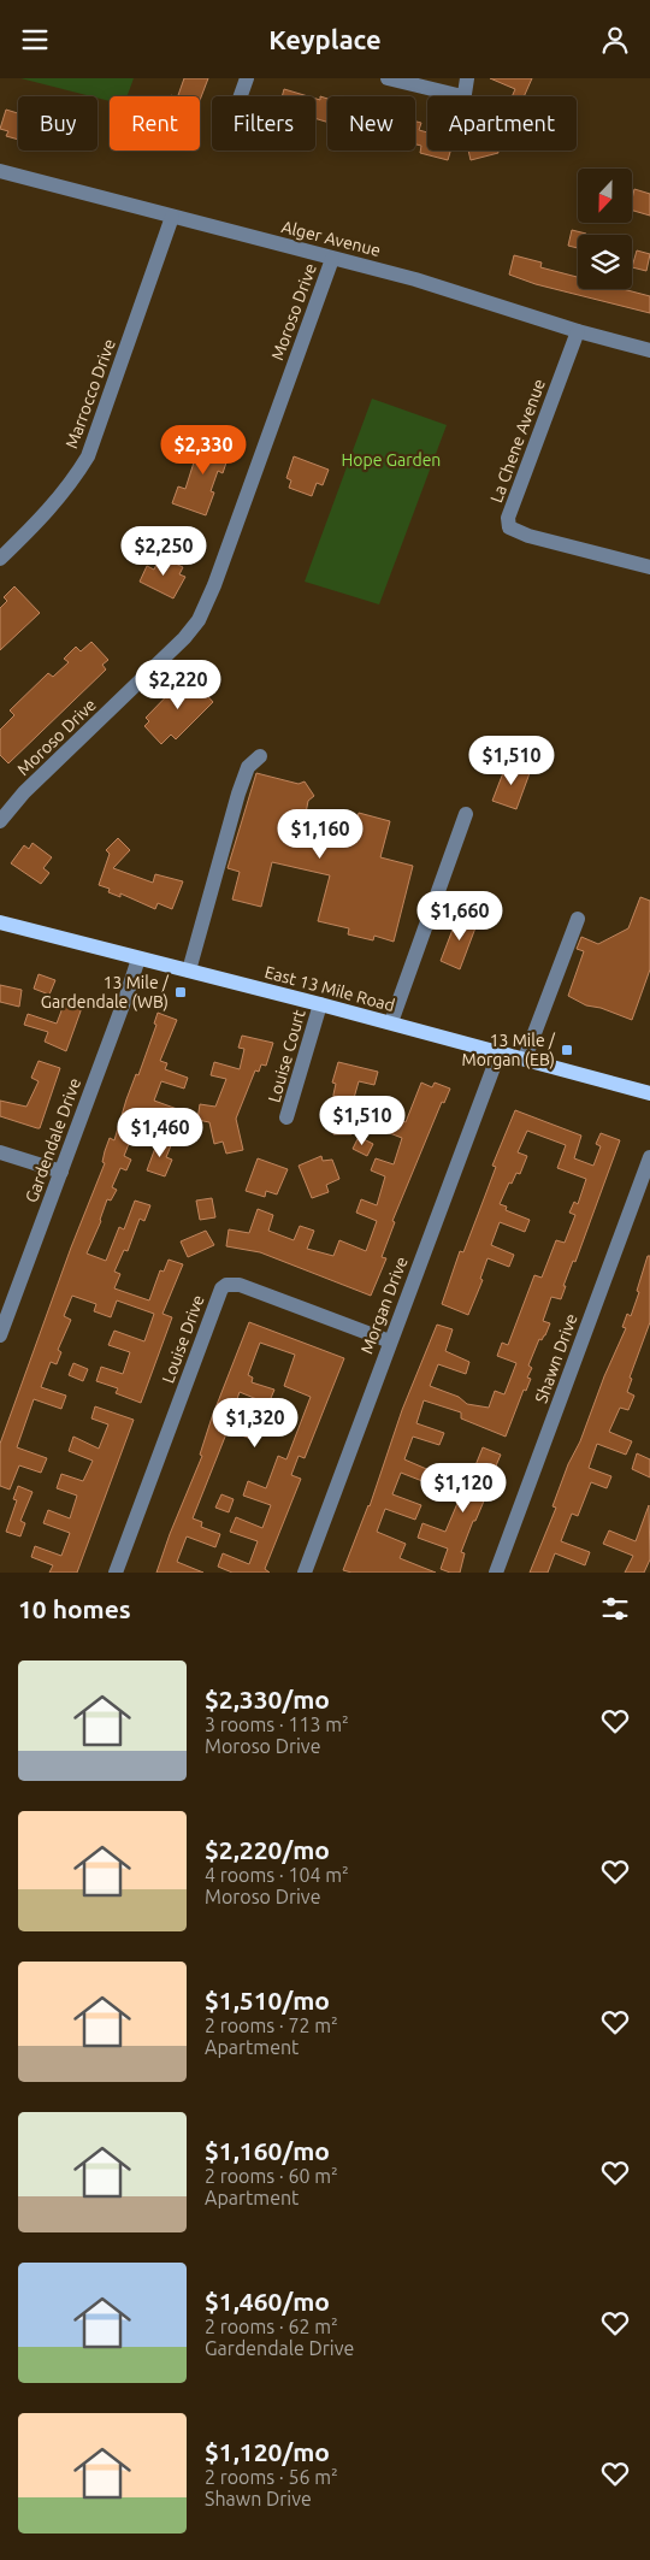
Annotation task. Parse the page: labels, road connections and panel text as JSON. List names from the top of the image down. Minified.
{"streets":{"main road":["East 13 Mile Road"],"street":["Alger Avenue","Moroso Drive","Marrocco Drive","La Chene Avenue","Louise Court","Gardendale Drive","Morgan Drive","Louise Drive","Shawn Drive"]},"crossings":[["Alger Avenue","Moroso Drive"],["Alger Avenue","Marrocco Drive"],["Alger Avenue","La Chene Avenue"],["East 13 Mile Road","Louise Court"],["East 13 Mile Road","Gardendale Drive"],["East 13 Mile Road","Morgan Drive"],["Morgan Drive","Louise Drive"]],"parks":["Hope Garden"],"places":{"transit":["13 Mile / Gardendale (WB)","13 Mile / Morgan (EB)"]},"north":"bottom","page":{"header":"Keyplace","chip":["Buy","Rent","Filters","New","Apartment"],"price":["$2,330","$2,250","$2,220","$1,510","$1,160","$1,660","$1,510","$1,460","$1,320","$1,120"],"heading":"10 homes","list":[{"name":"$2,330/mo","note":"3 rooms · 113 m² · Moroso Drive"},{"name":"$2,220/mo","note":"4 rooms · 104 m² · Moroso Drive"},{"name":"$1,510/mo","note":"2 rooms · 72 m² · Apartment"},{"name":"$1,160/mo","note":"2 rooms · 60 m² · Apartment"},{"name":"$1,460/mo","note":"2 rooms · 62 m² · Gardendale Drive"},{"name":"$1,120/mo","note":"2 rooms · 56 m² · Shawn Drive"}]}}
